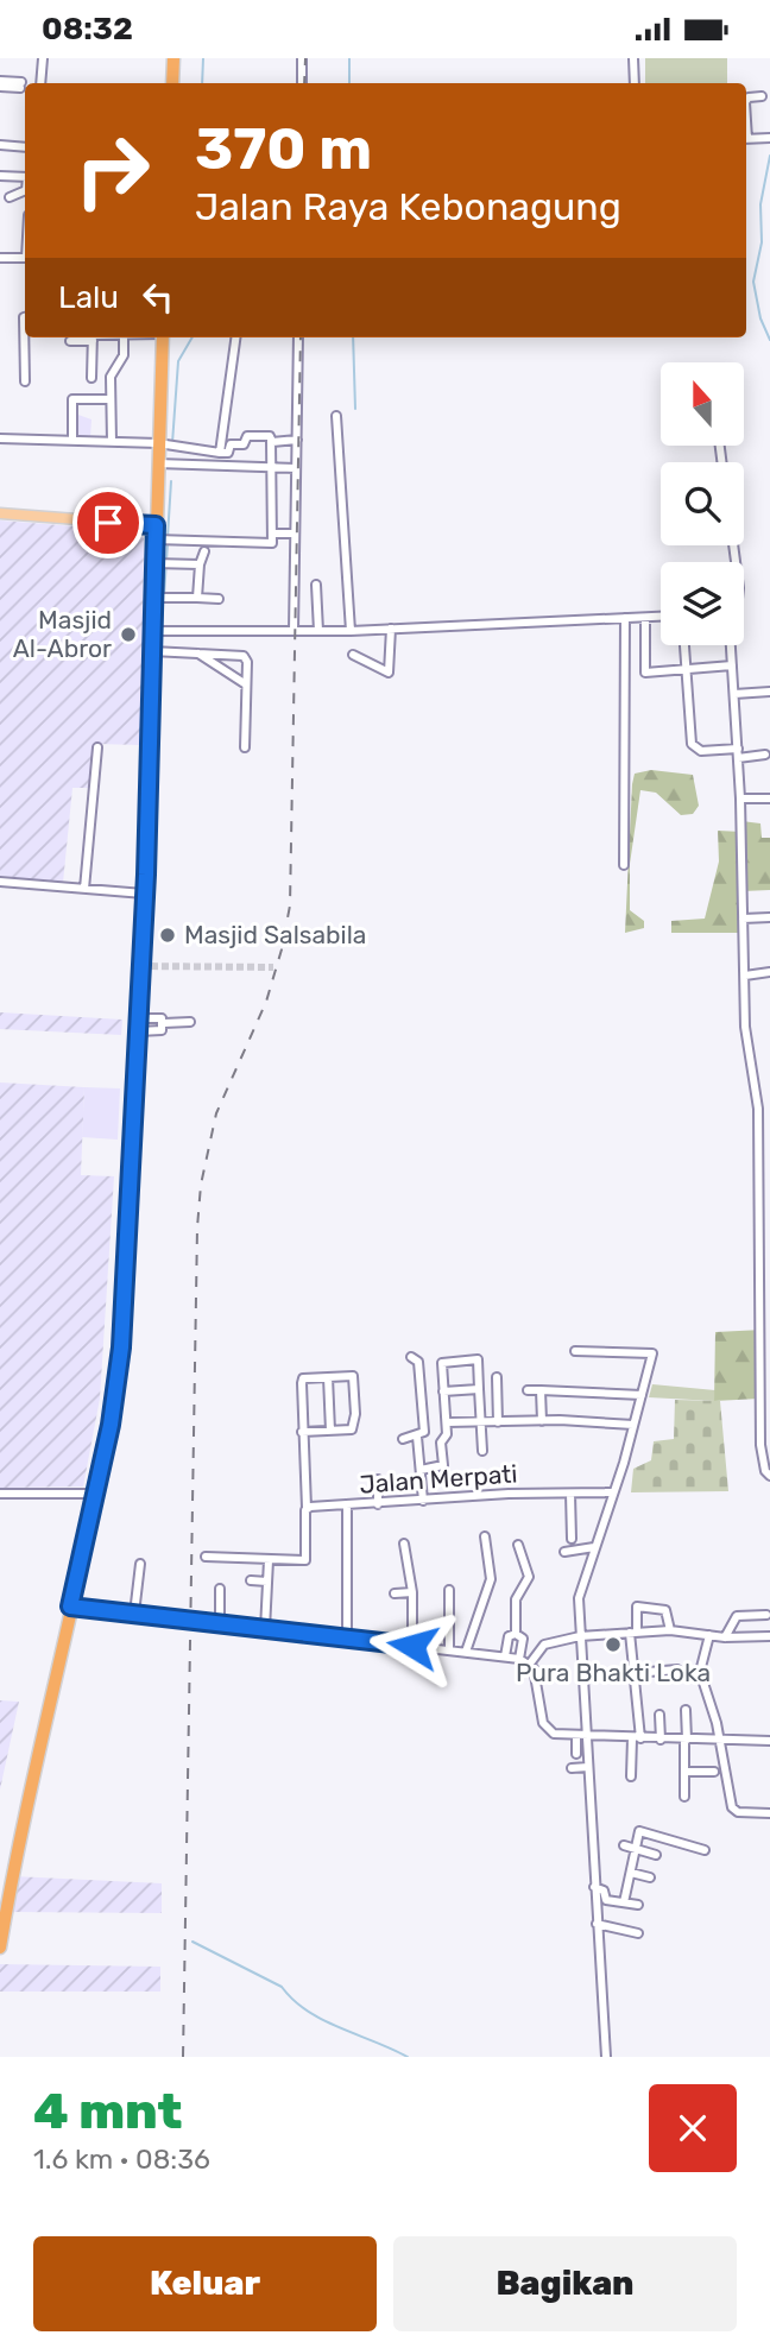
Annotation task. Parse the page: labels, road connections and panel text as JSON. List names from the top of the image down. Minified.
{"streets":{"street":["Jalan Merpati"]},"places":["Masjid Al-Abror","Masjid Salsabila","Pura Bhakti Loka"],"north":"top","page":{"status":"08:32","turn":["370 m","Jalan Raya Kebonagung"],"then":"Lalu","heading":["4 mnt","1.6 km · 08:36"],"buttons":["Keluar","Bagikan"]}}
